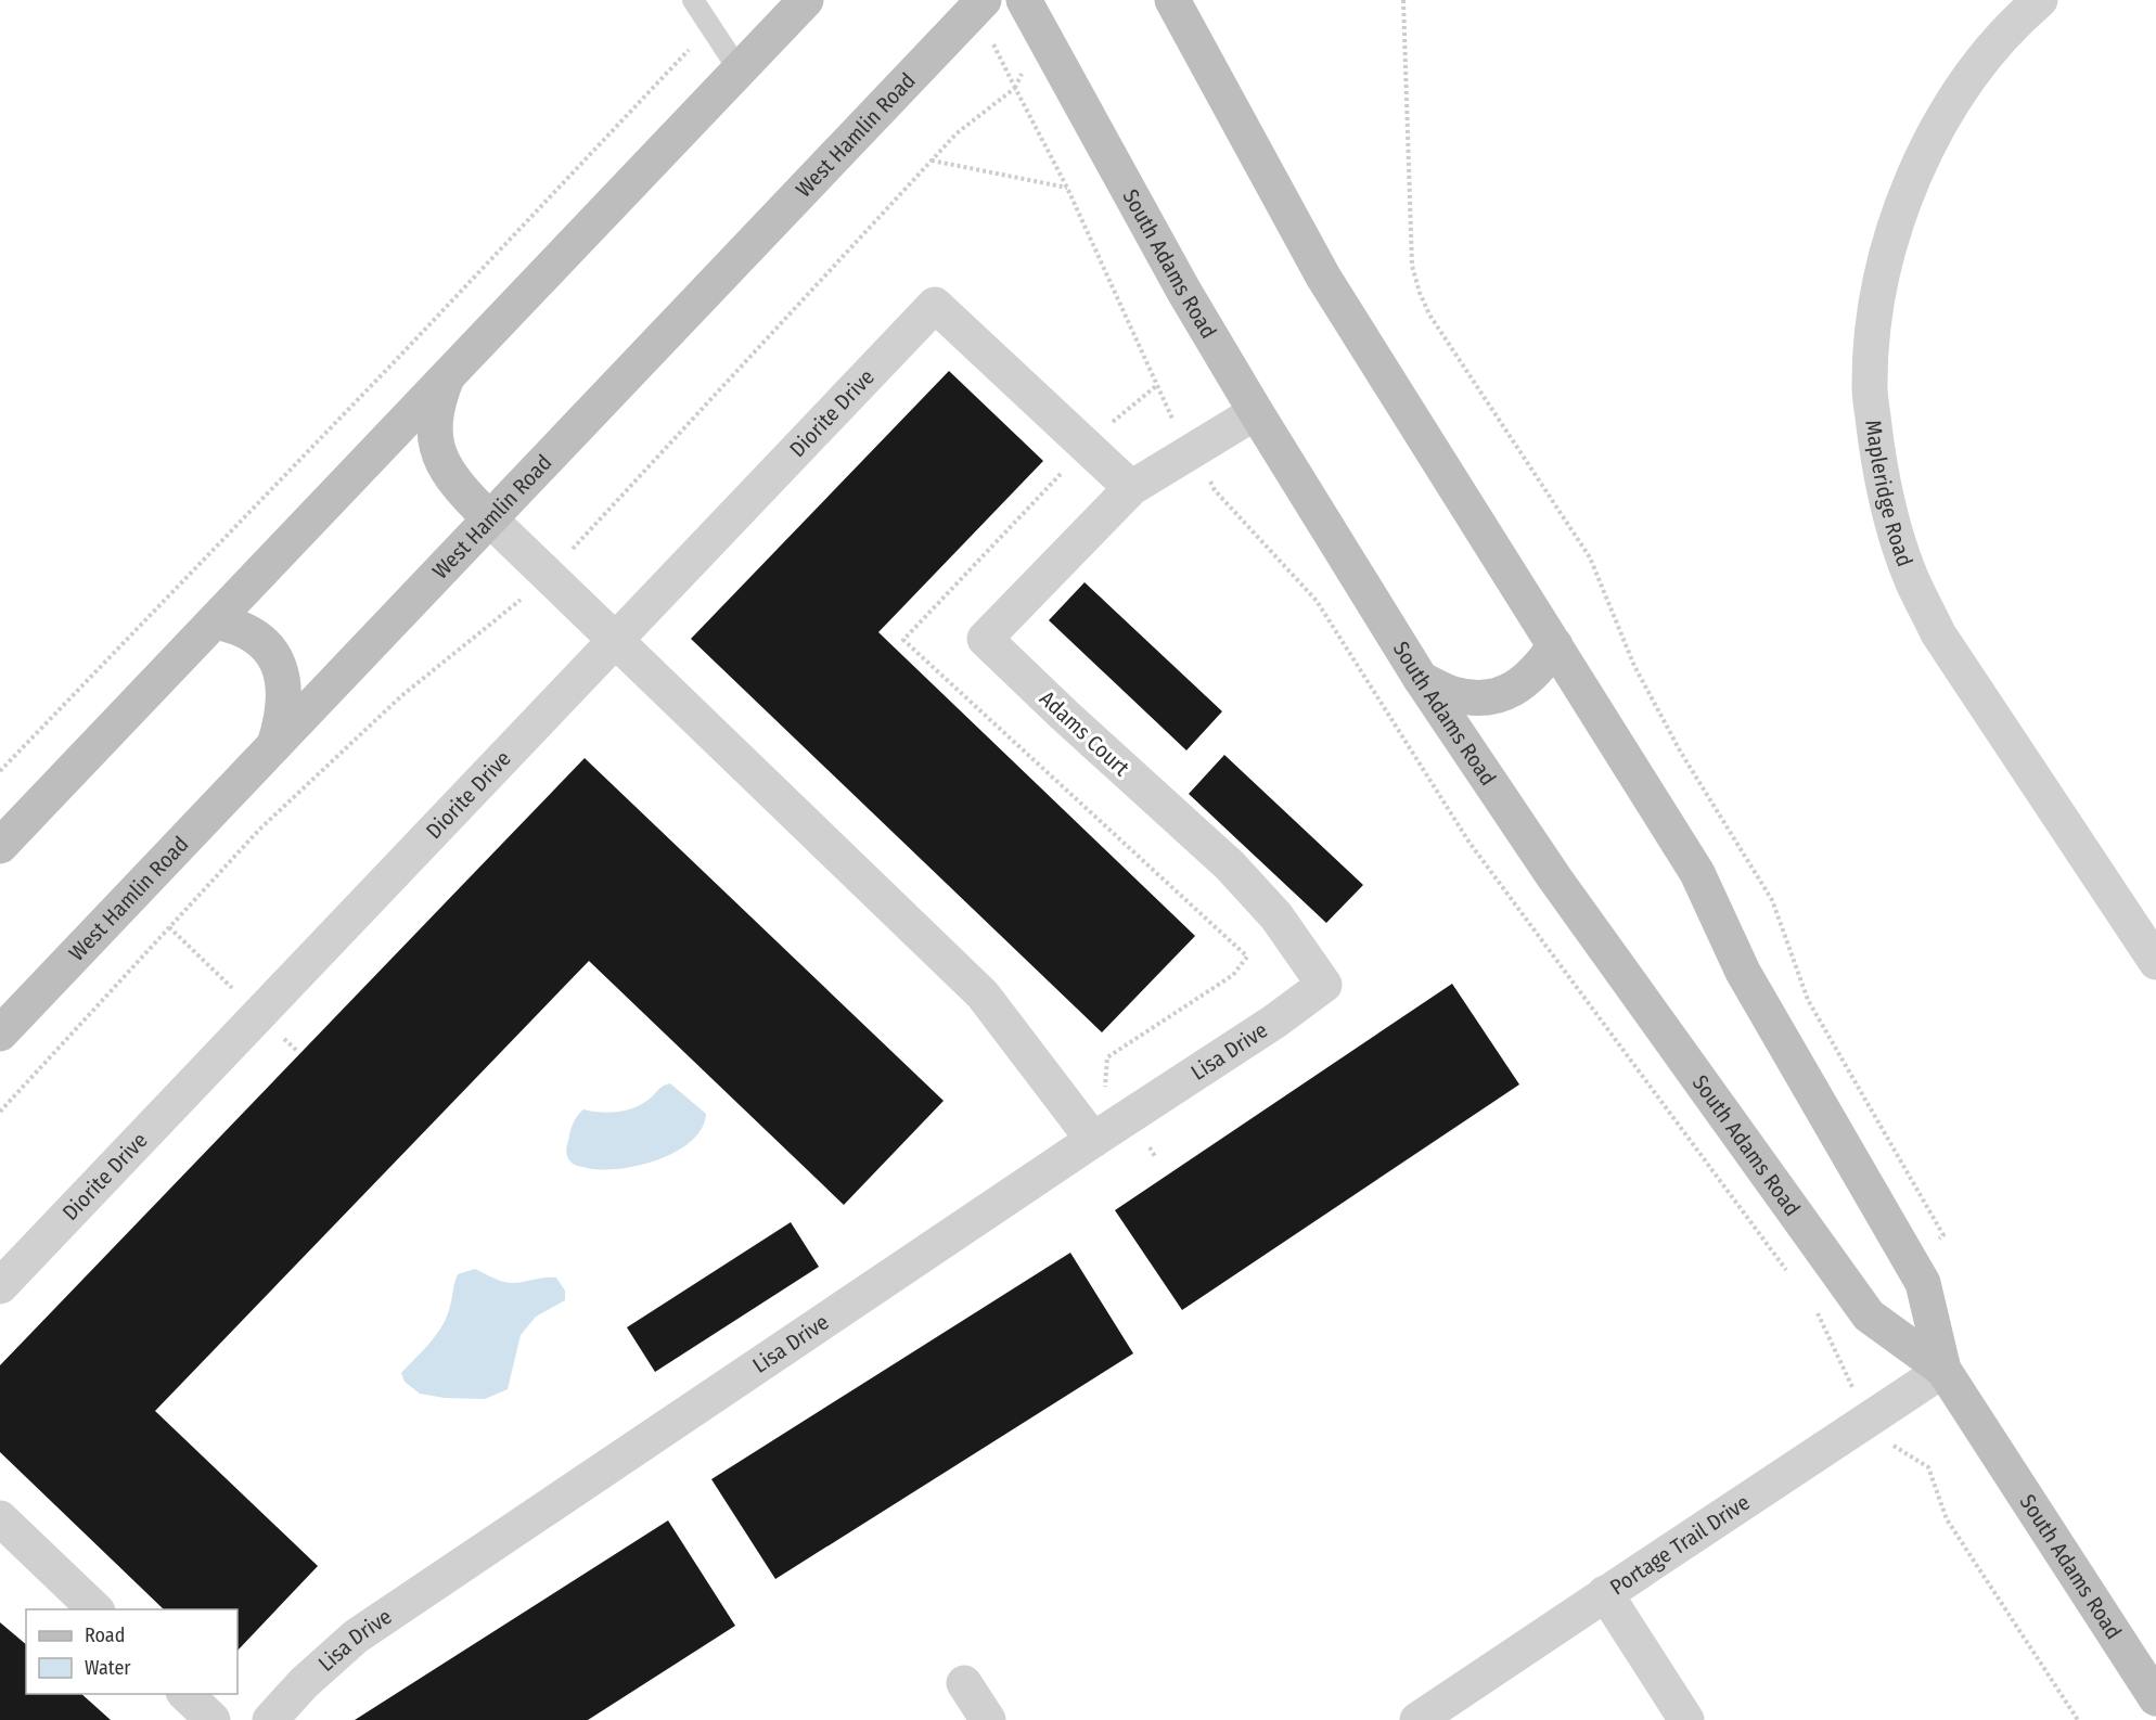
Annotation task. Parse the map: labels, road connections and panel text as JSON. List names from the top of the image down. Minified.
{"streets":{"main road":["West Hamlin Road","South Adams Road"],"street":["Diorite Drive","Mapleridge Road","Adams Court","Lisa Drive","Portage Trail Drive"]},"crossings":[["South Adams Road","Adams Court"],["South Adams Road","Portage Trail Drive"],["Diorite Drive","Adams Court"],["Adams Court","Lisa Drive"]],"legend":["Road","Water"]}
